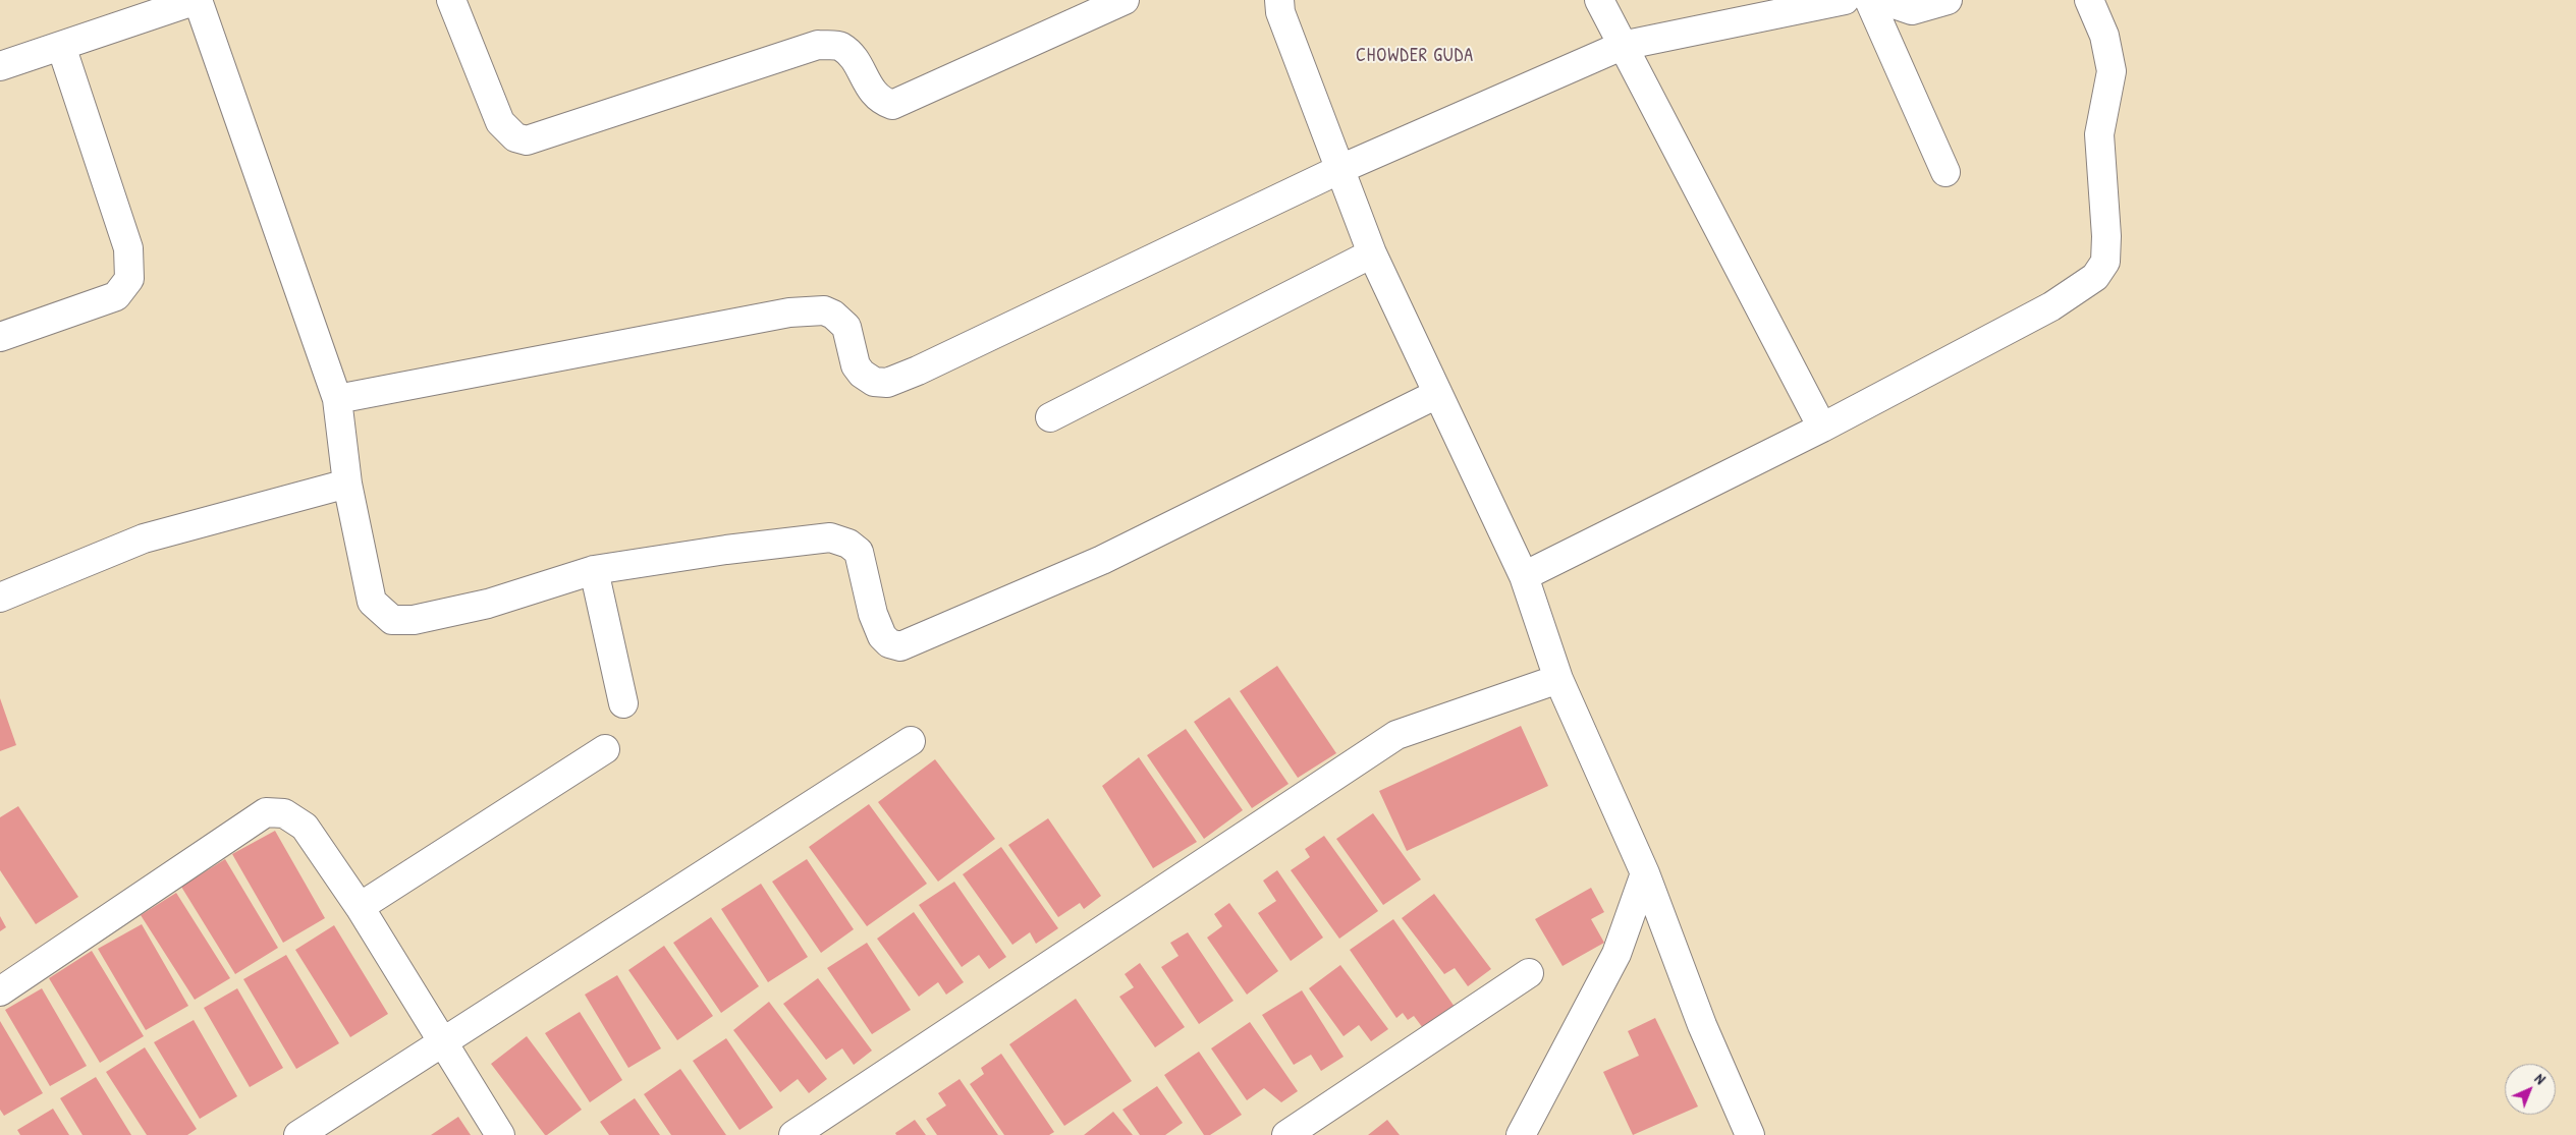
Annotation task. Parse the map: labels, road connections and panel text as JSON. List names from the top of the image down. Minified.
{"districts":["CHOWDER GUDA"],"north":"top right"}
